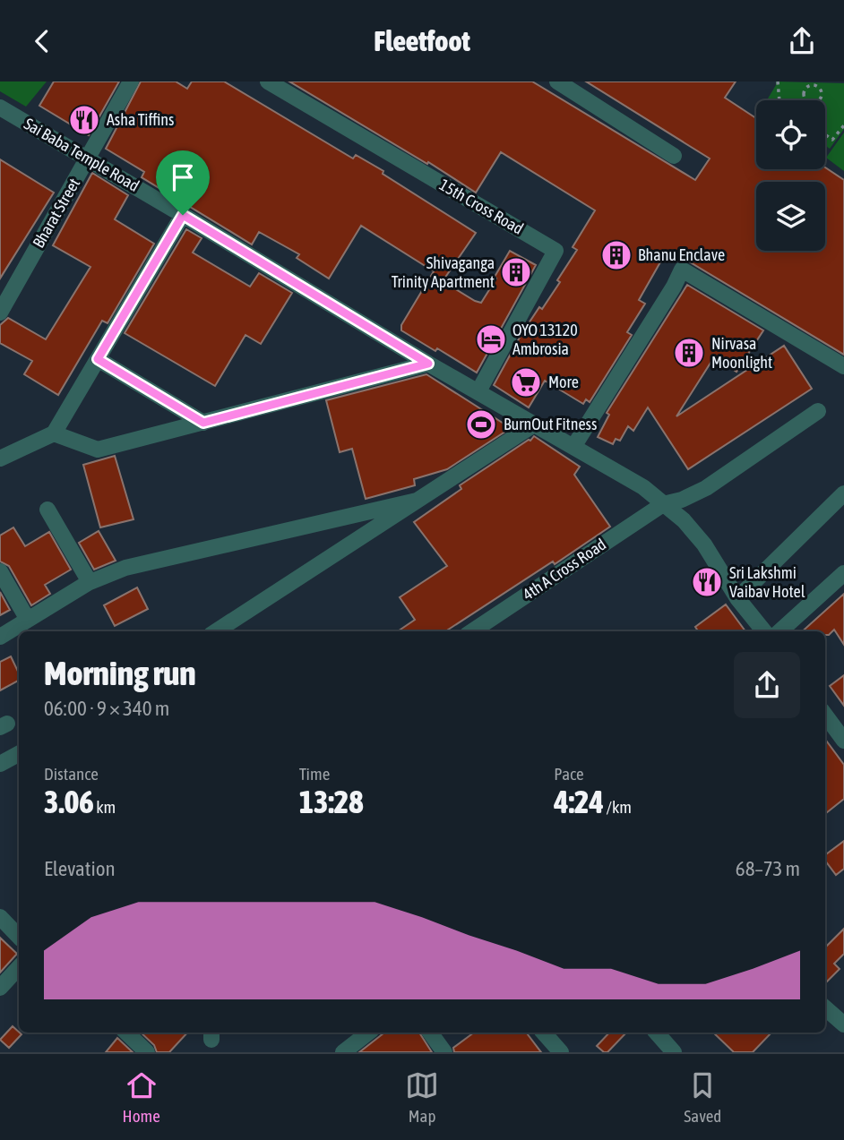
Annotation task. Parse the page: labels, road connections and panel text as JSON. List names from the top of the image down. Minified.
{"streets":{"street":["Sai Baba Temple Road","15th Cross Road","Bharat Street","4th A Cross Road"]},"crossings":[["Sai Baba Temple Road","15th Cross Road"],["Sai Baba Temple Road","Bharat Street"],["Sai Baba Temple Road","4th A Cross Road"]],"places":{"restaurant":["Asha Tiffins","Sri Lakshmi Vaibav Hotel"],"building":["Bhanu Enclave","Shivaganga Trinity Apartment","Nirvasa Moonlight"],"hotel":["OYO 13120 Ambrosia"],"supermarket":["More"],"sports":["BurnOut Fitness"]},"page":{"header":"Fleetfoot","heading":["Morning run","06:00 · 9 × 340 m"],"stats":[["Distance","3.06 km"],["Time","13:28"],["Pace","4:24 /km"]],"chart":["Elevation","68–73 m"],"tabs":["Home","Map","Saved"]}}
